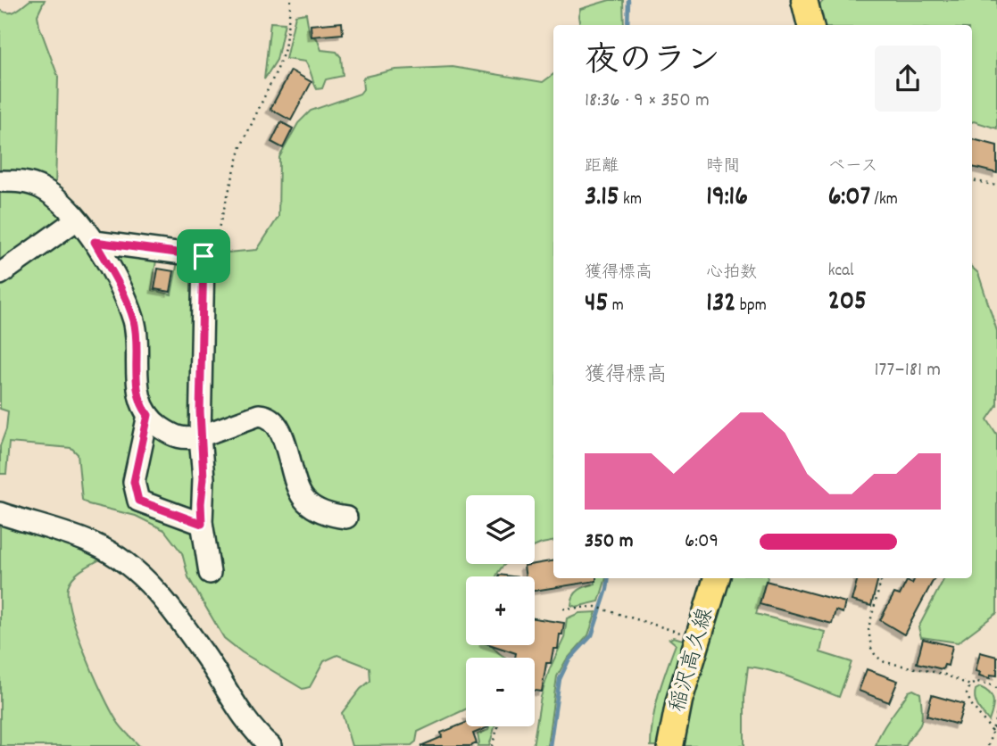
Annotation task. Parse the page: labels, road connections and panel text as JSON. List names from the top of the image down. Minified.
{"streets":{"main road":["稲沢高久線"]},"page":{"heading":["夜のラン","18:36 · 9 × 350 m"],"stats":[["距離","3.15 km"],["時間","19:16"],["ペース","6:07 /km"],["獲得標高","45 m"],["心拍数","132 bpm"],["kcal","205"]],"chart":["獲得標高","177–181 m"],"map_buttons":["+","−"],"list":[{"name":"350 m","note":"6:09"}]}}
